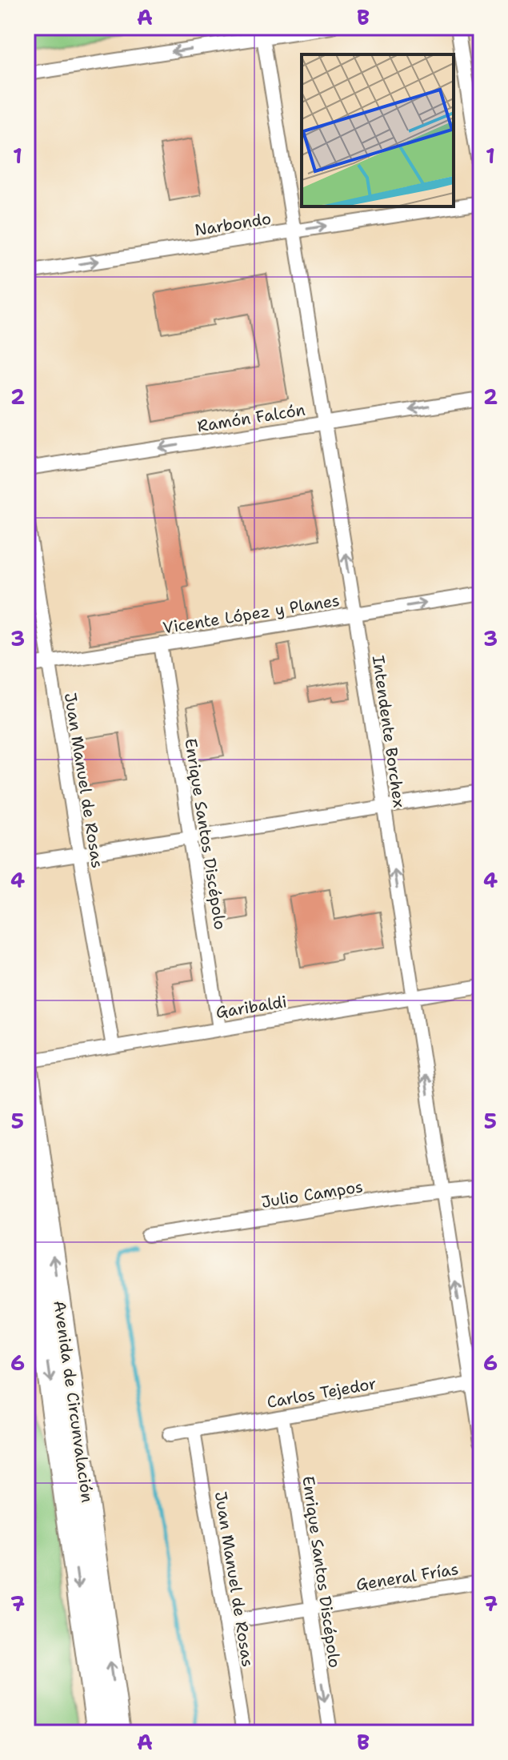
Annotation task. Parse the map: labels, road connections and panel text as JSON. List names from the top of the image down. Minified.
{"streets":{"highway":["Avenida de Circunvalación"],"street":["Narbondo","Ramón Falcón","Vicente López y Planes","Intendente Borchex","Juan Manuel de Rosas","Enrique Santos Discépolo","Garibaldi","Julio Campos","Carlos Tejedor","General Frías"]},"crossings":[["Narbondo","Intendente Borchex"],["Ramón Falcón","Intendente Borchex"],["Vicente López y Planes","Intendente Borchex"],["Vicente López y Planes","Juan Manuel de Rosas"],["Vicente López y Planes","Enrique Santos Discépolo"],["Intendente Borchex","Garibaldi"],["Intendente Borchex","Julio Campos"],["Intendente Borchex","Carlos Tejedor"],["Juan Manuel de Rosas","Garibaldi"],["Juan Manuel de Rosas","Carlos Tejedor"],["Juan Manuel de Rosas","General Frías"],["Enrique Santos Discépolo","Garibaldi"],["Enrique Santos Discépolo","Carlos Tejedor"],["Enrique Santos Discépolo","General Frías"]],"one_way":["Narbondo","Ramón Falcón","Intendente Borchex"],"grid":{"columns":["A","B"],"rows":["1","2","3","4","5","6","7"]}}
